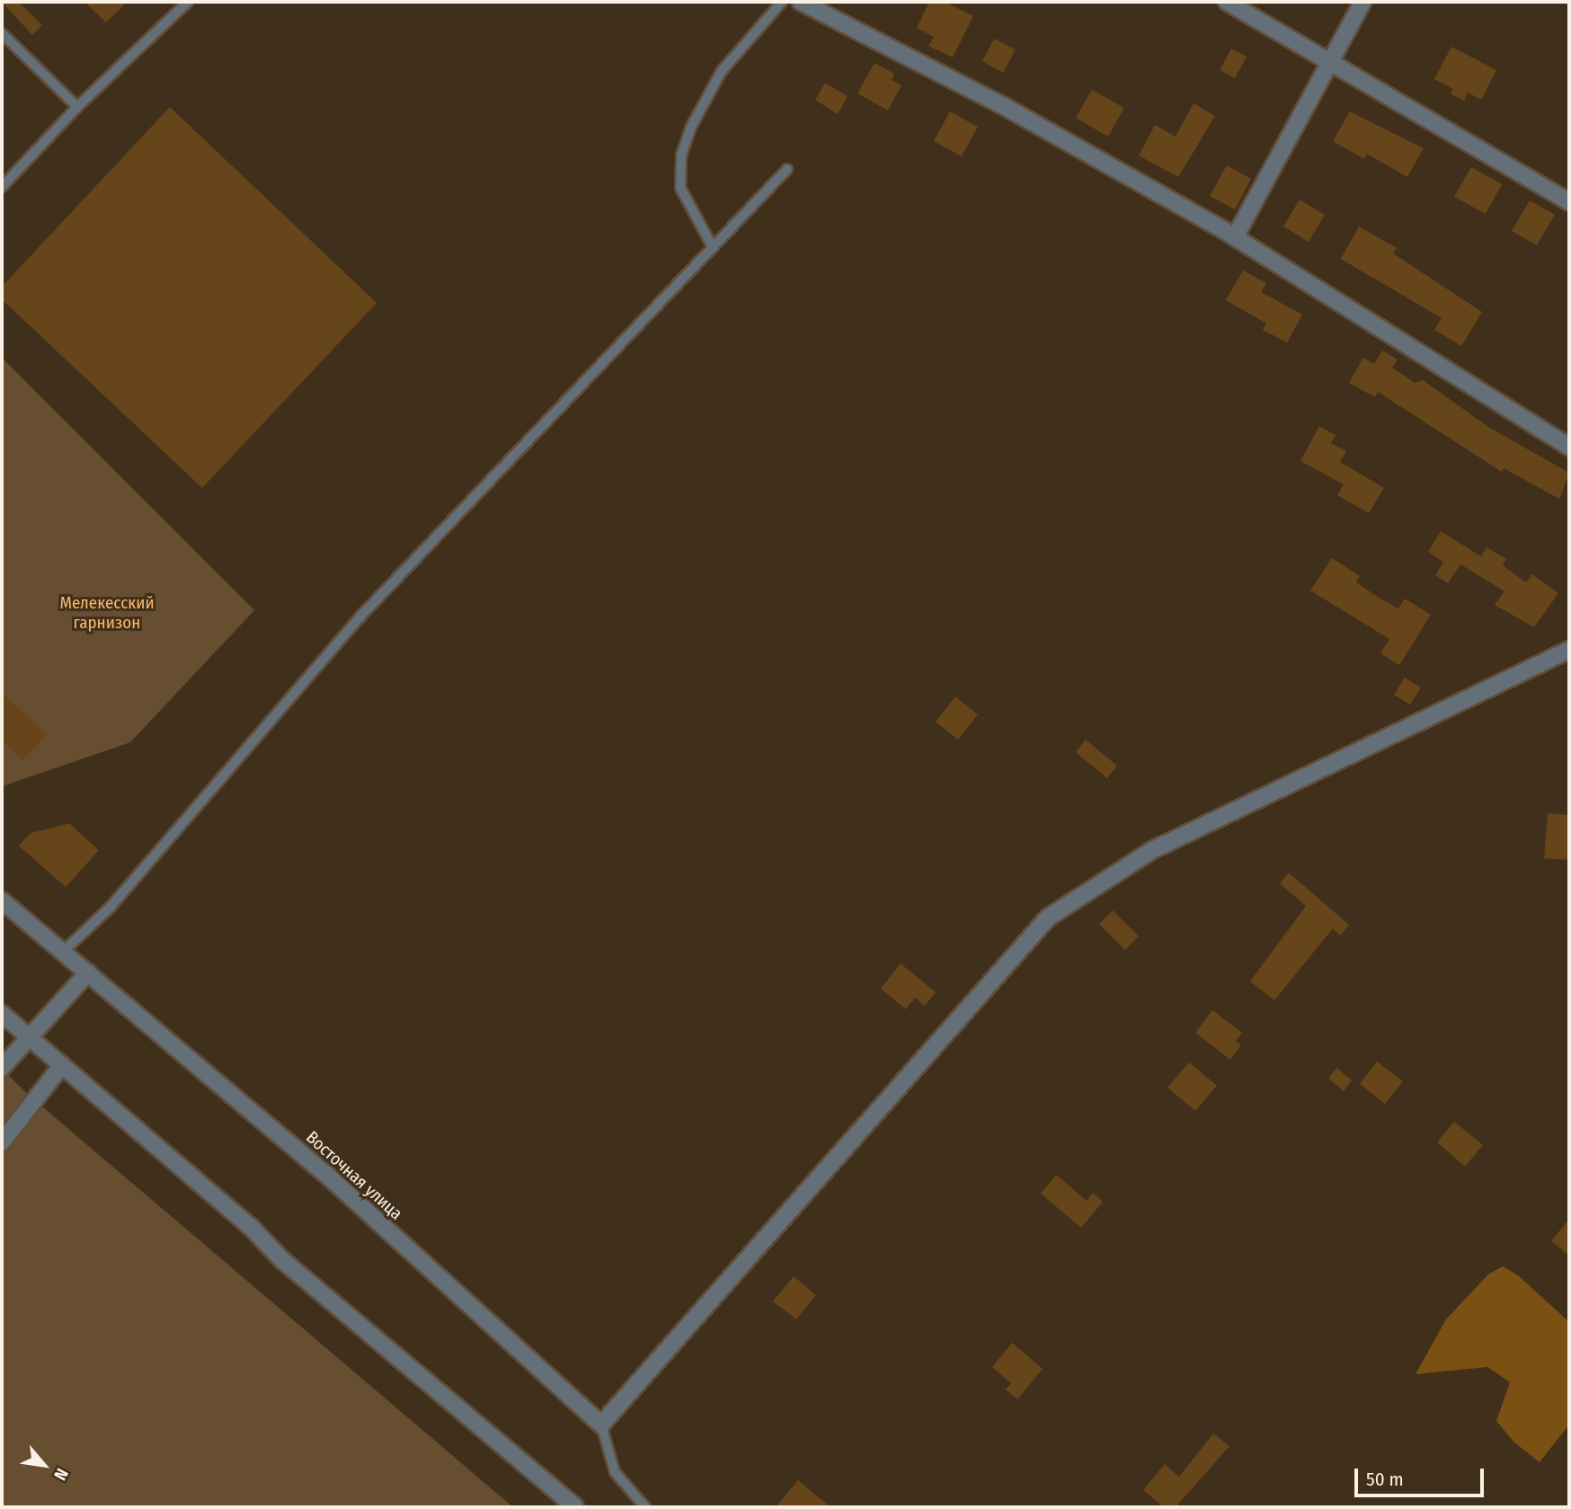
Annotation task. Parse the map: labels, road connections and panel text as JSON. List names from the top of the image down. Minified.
{"streets":{"street":["Восточная улица"]},"parks":["Мелекесский гарнизон"],"scale_bar":"50 m","north":"bottom right"}
